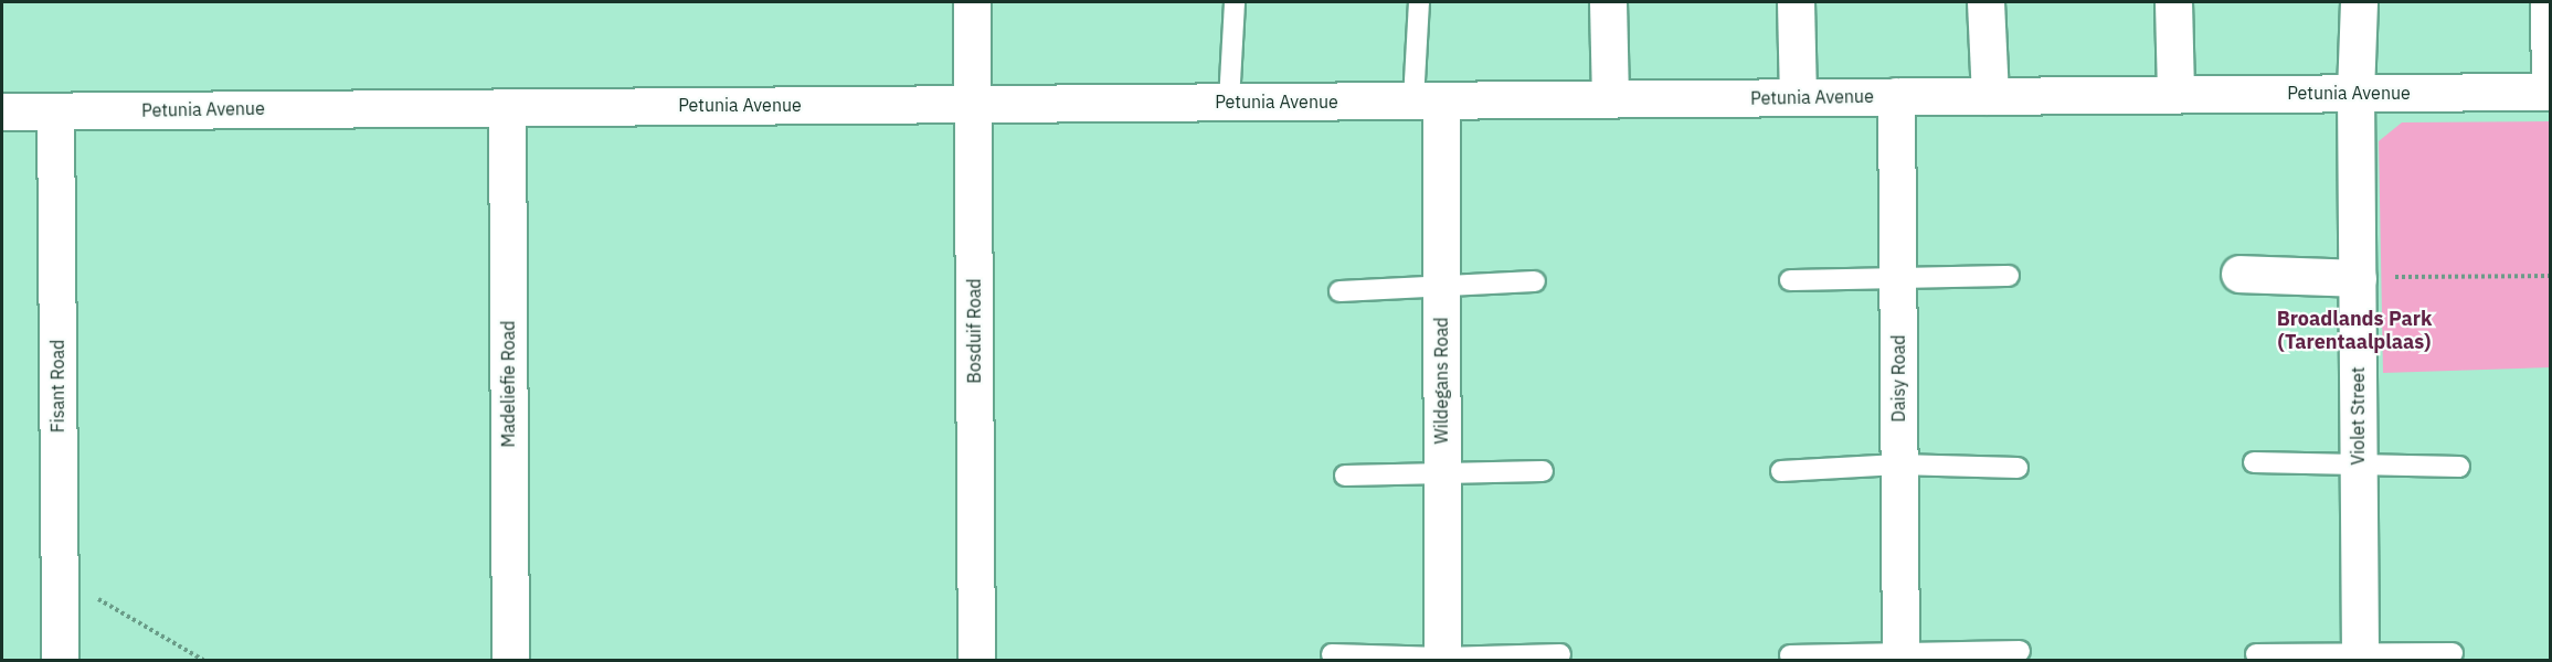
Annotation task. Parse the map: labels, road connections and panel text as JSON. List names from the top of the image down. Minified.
{"streets":{"street":["Petunia Avenue","Bosduif Road","Daisy Road","Wildegans Road","Madeliefie Road","Fisant Road","Violet Street"]},"crossings":[["Petunia Avenue","Bosduif Road"],["Petunia Avenue","Daisy Road"],["Petunia Avenue","Wildegans Road"],["Petunia Avenue","Madeliefie Road"],["Petunia Avenue","Fisant Road"],["Petunia Avenue","Violet Street"]],"districts":["Broadlands Park (Tarentaalplaas)"]}
